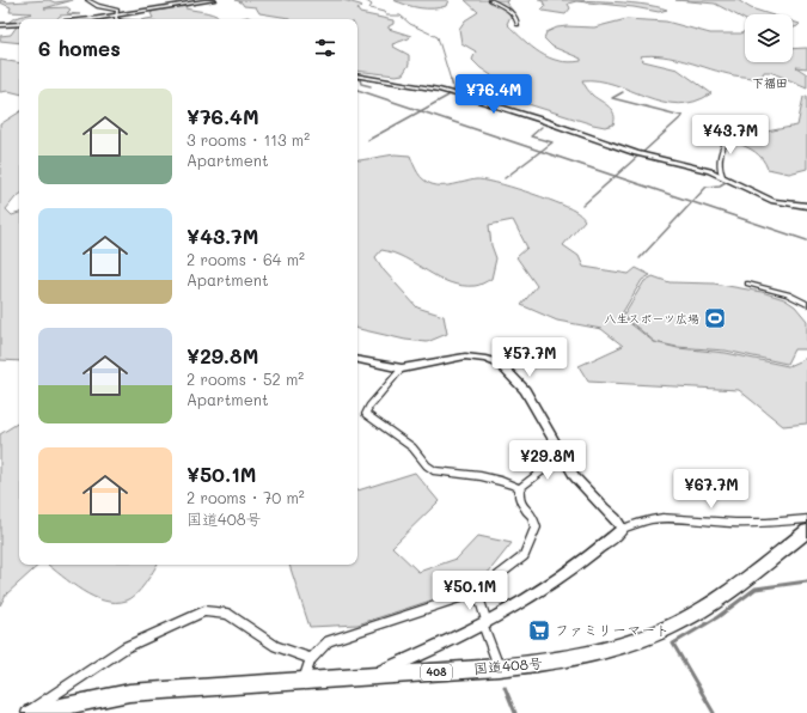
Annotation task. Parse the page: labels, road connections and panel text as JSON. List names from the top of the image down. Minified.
{"streets":{"highway":["国道408号","408"]},"districts":["下福田"],"places":{"sports":["八生スポーツ広場"],"supermarket":["ファミリーマート"]},"page":{"heading":"6 homes","price":["¥76.4M","¥43.7M","¥57.7M","¥29.8M","¥67.7M","¥50.1M"],"list":[{"name":"¥76.4M","note":"3 rooms · 113 m² · Apartment"},{"name":"¥43.7M","note":"2 rooms · 64 m² · Apartment"},{"name":"¥29.8M","note":"2 rooms · 52 m² · Apartment"},{"name":"¥50.1M","note":"2 rooms · 70 m² · 国道408号"}]}}
